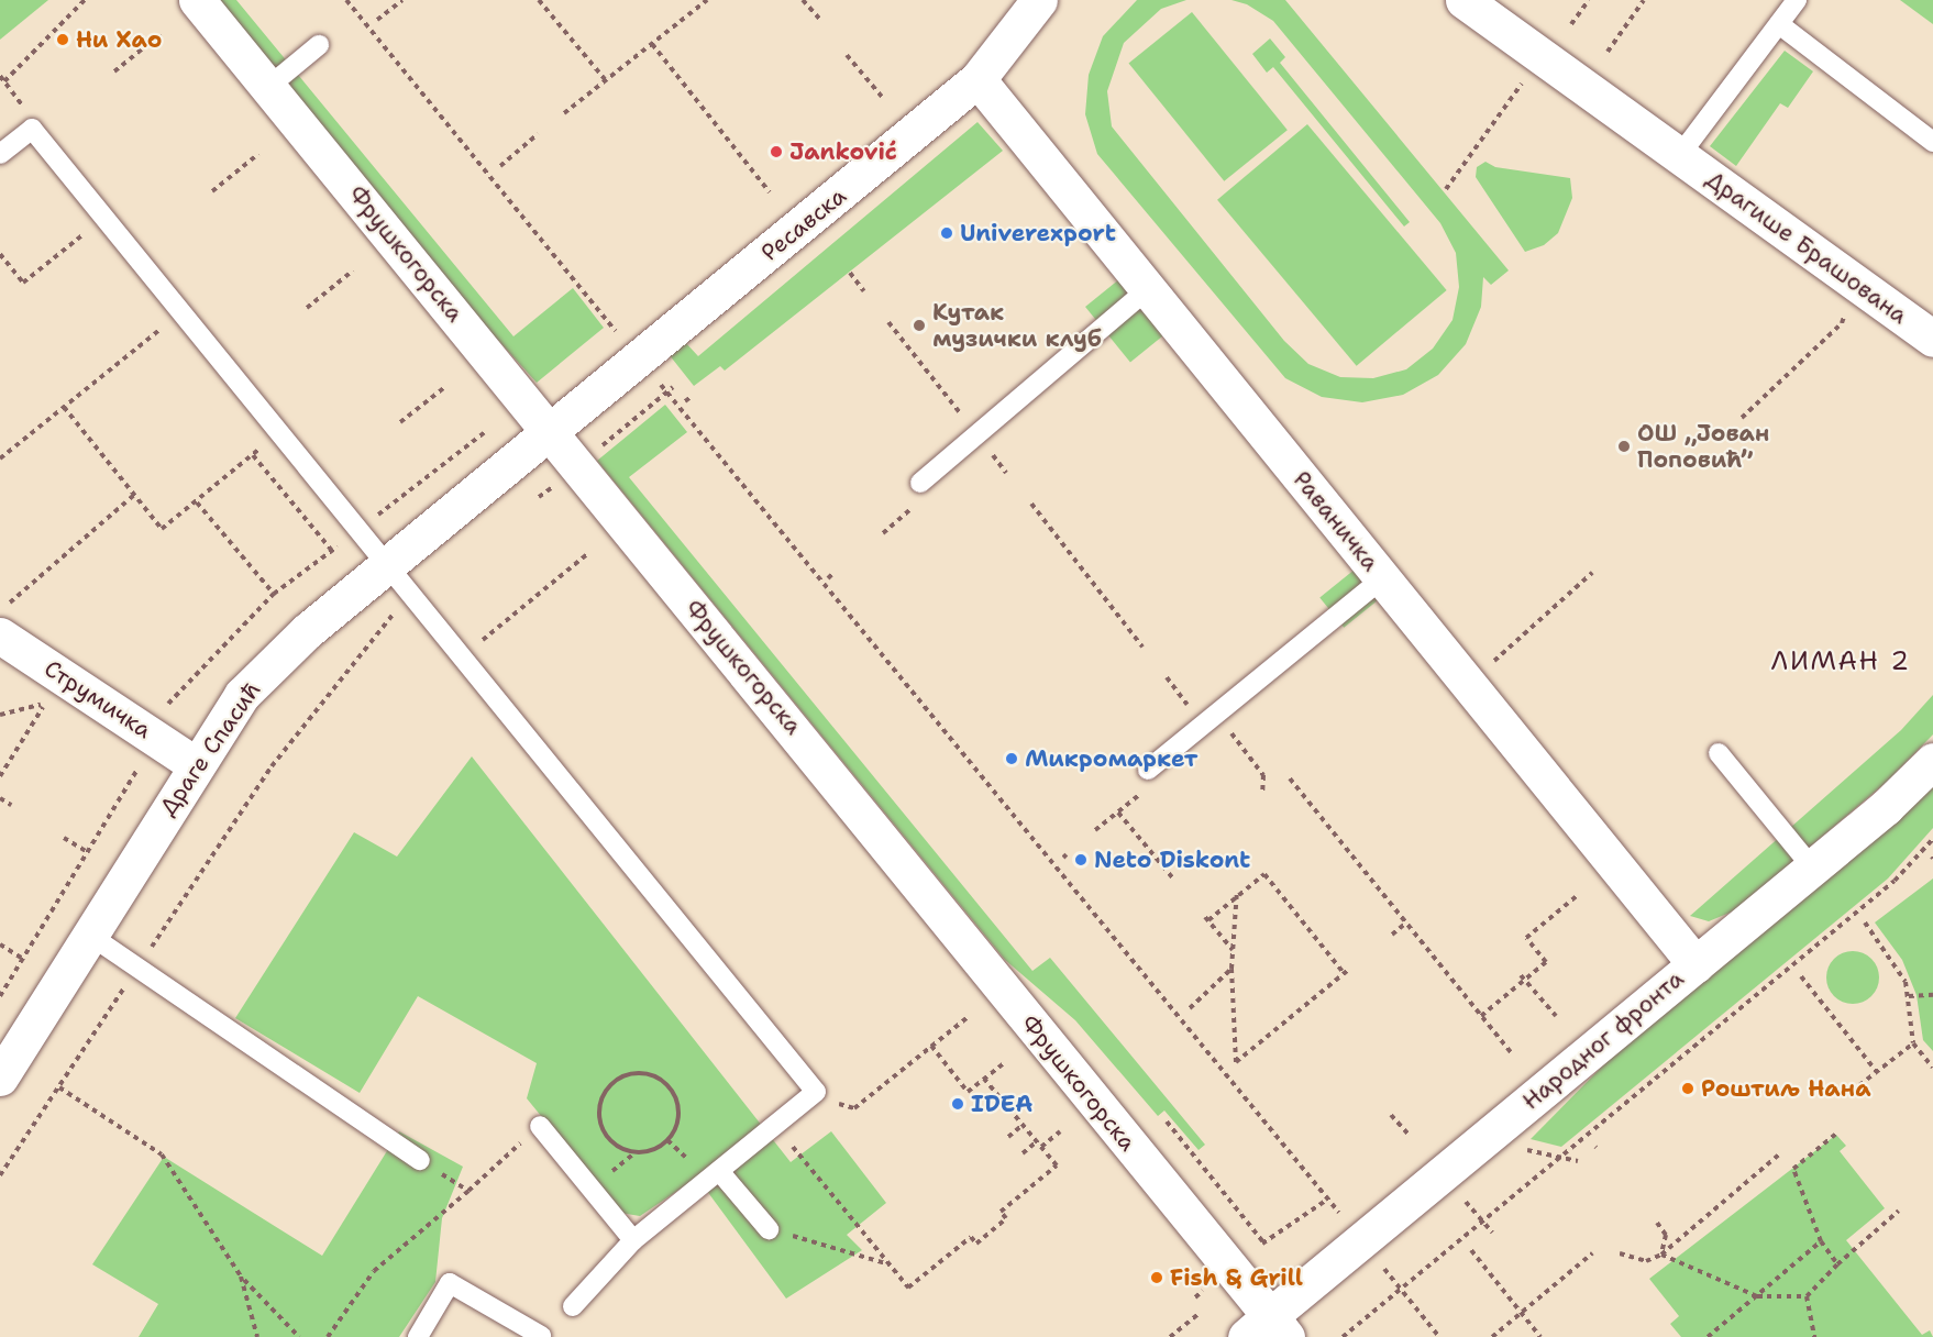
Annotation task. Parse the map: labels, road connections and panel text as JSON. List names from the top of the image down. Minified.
{"streets":{"street":["Ресавска","Драгише Брашована","Фрушкогорска","Раваничка","Струмичка","Драге Спасић","Народног фронта"]},"crossings":[["Ресавска","Фрушкогорска"],["Ресавска","Раваничка"],["Ресавска","Драге Спасић"],["Фрушкогорска","Драге Спасић"],["Фрушкогорска","Народног фронта"],["Раваничка","Народног фронта"],["Струмичка","Драге Спасић"]],"districts":["ЛИМАН 2"],"places":["Ни Хао","Janković","Univerexport","Кутак музички клуб","ОШ „Јован Поповић”","Микромаркет","Neto Diskont","Роштиљ Нана","IDEA","Fish & Grill"]}
